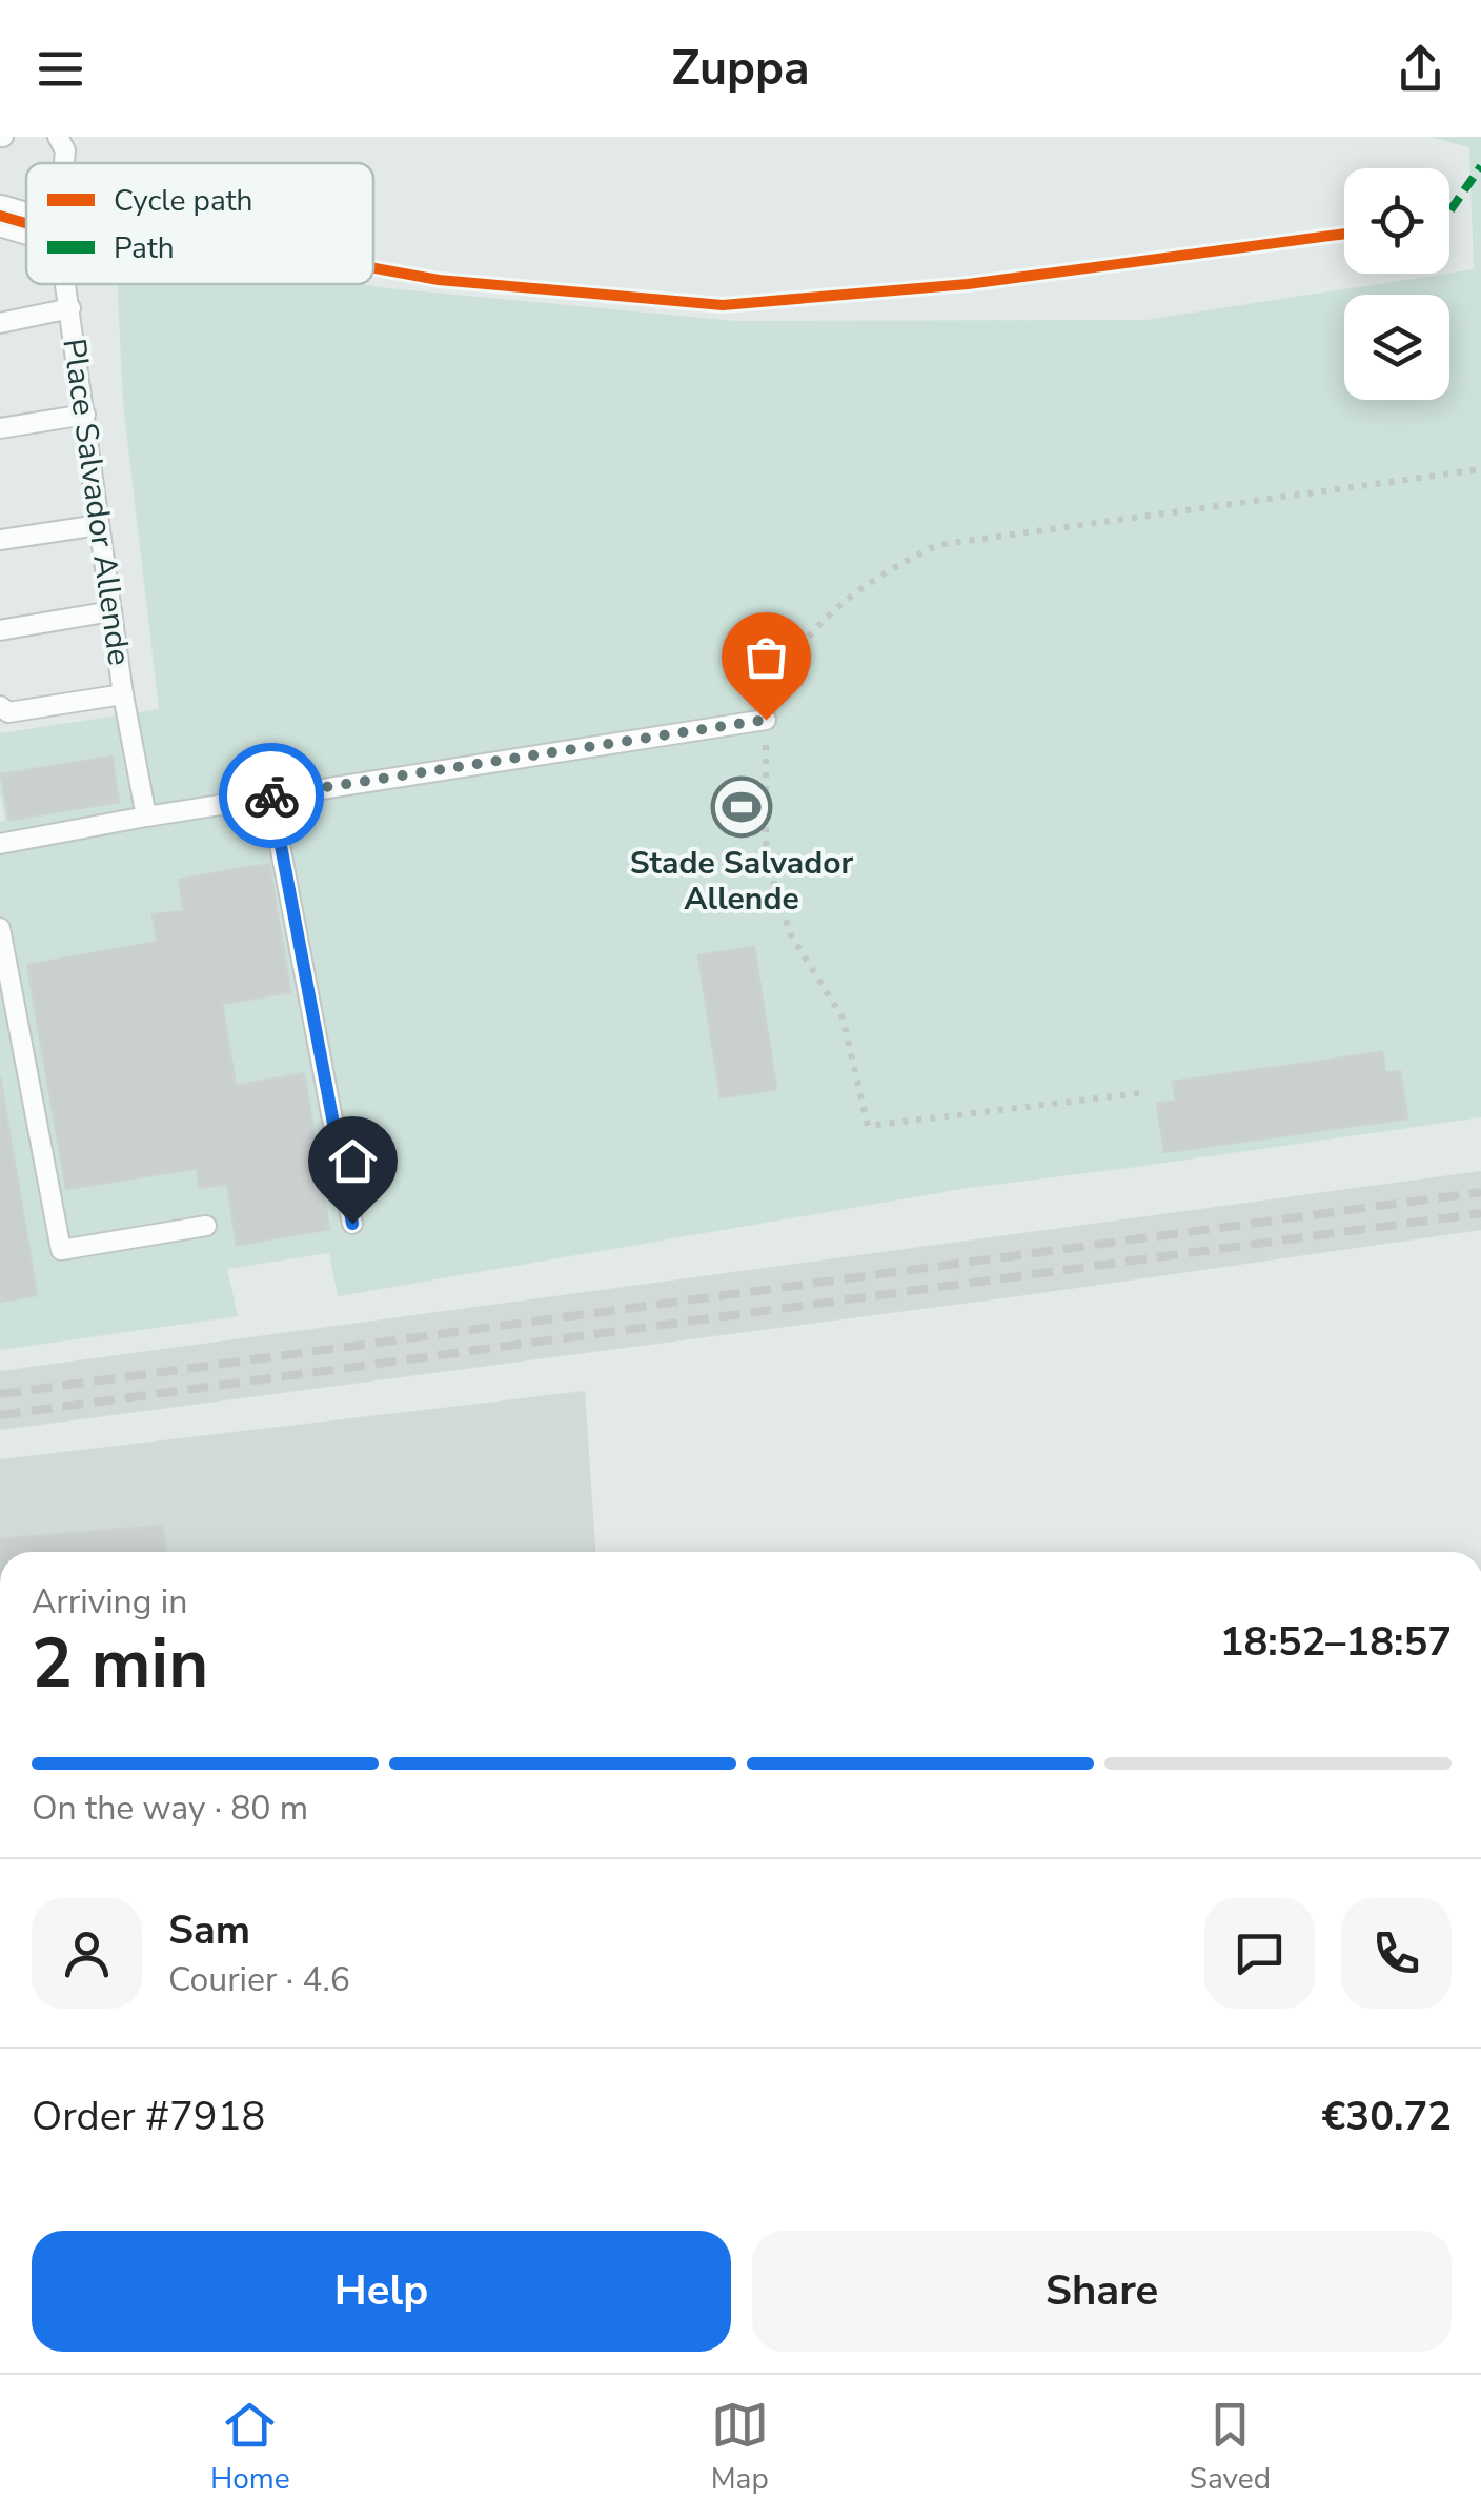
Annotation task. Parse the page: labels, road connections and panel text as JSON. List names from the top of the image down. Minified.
{"streets":{"lane":["Place Salvador Allende"]},"places":{"sports":["Stade Salvador Allende"]},"legend":["Cycle path","Path"],"page":{"header":"Zuppa","heading":["2 min","Arriving in","18:52–18:57"],"panel":["Sam","Courier · 4.6","Order #7918","€30.72"],"bar":"On the way · 80 m","buttons":["Help","Share"],"tabs":["Home","Map","Saved"]}}
